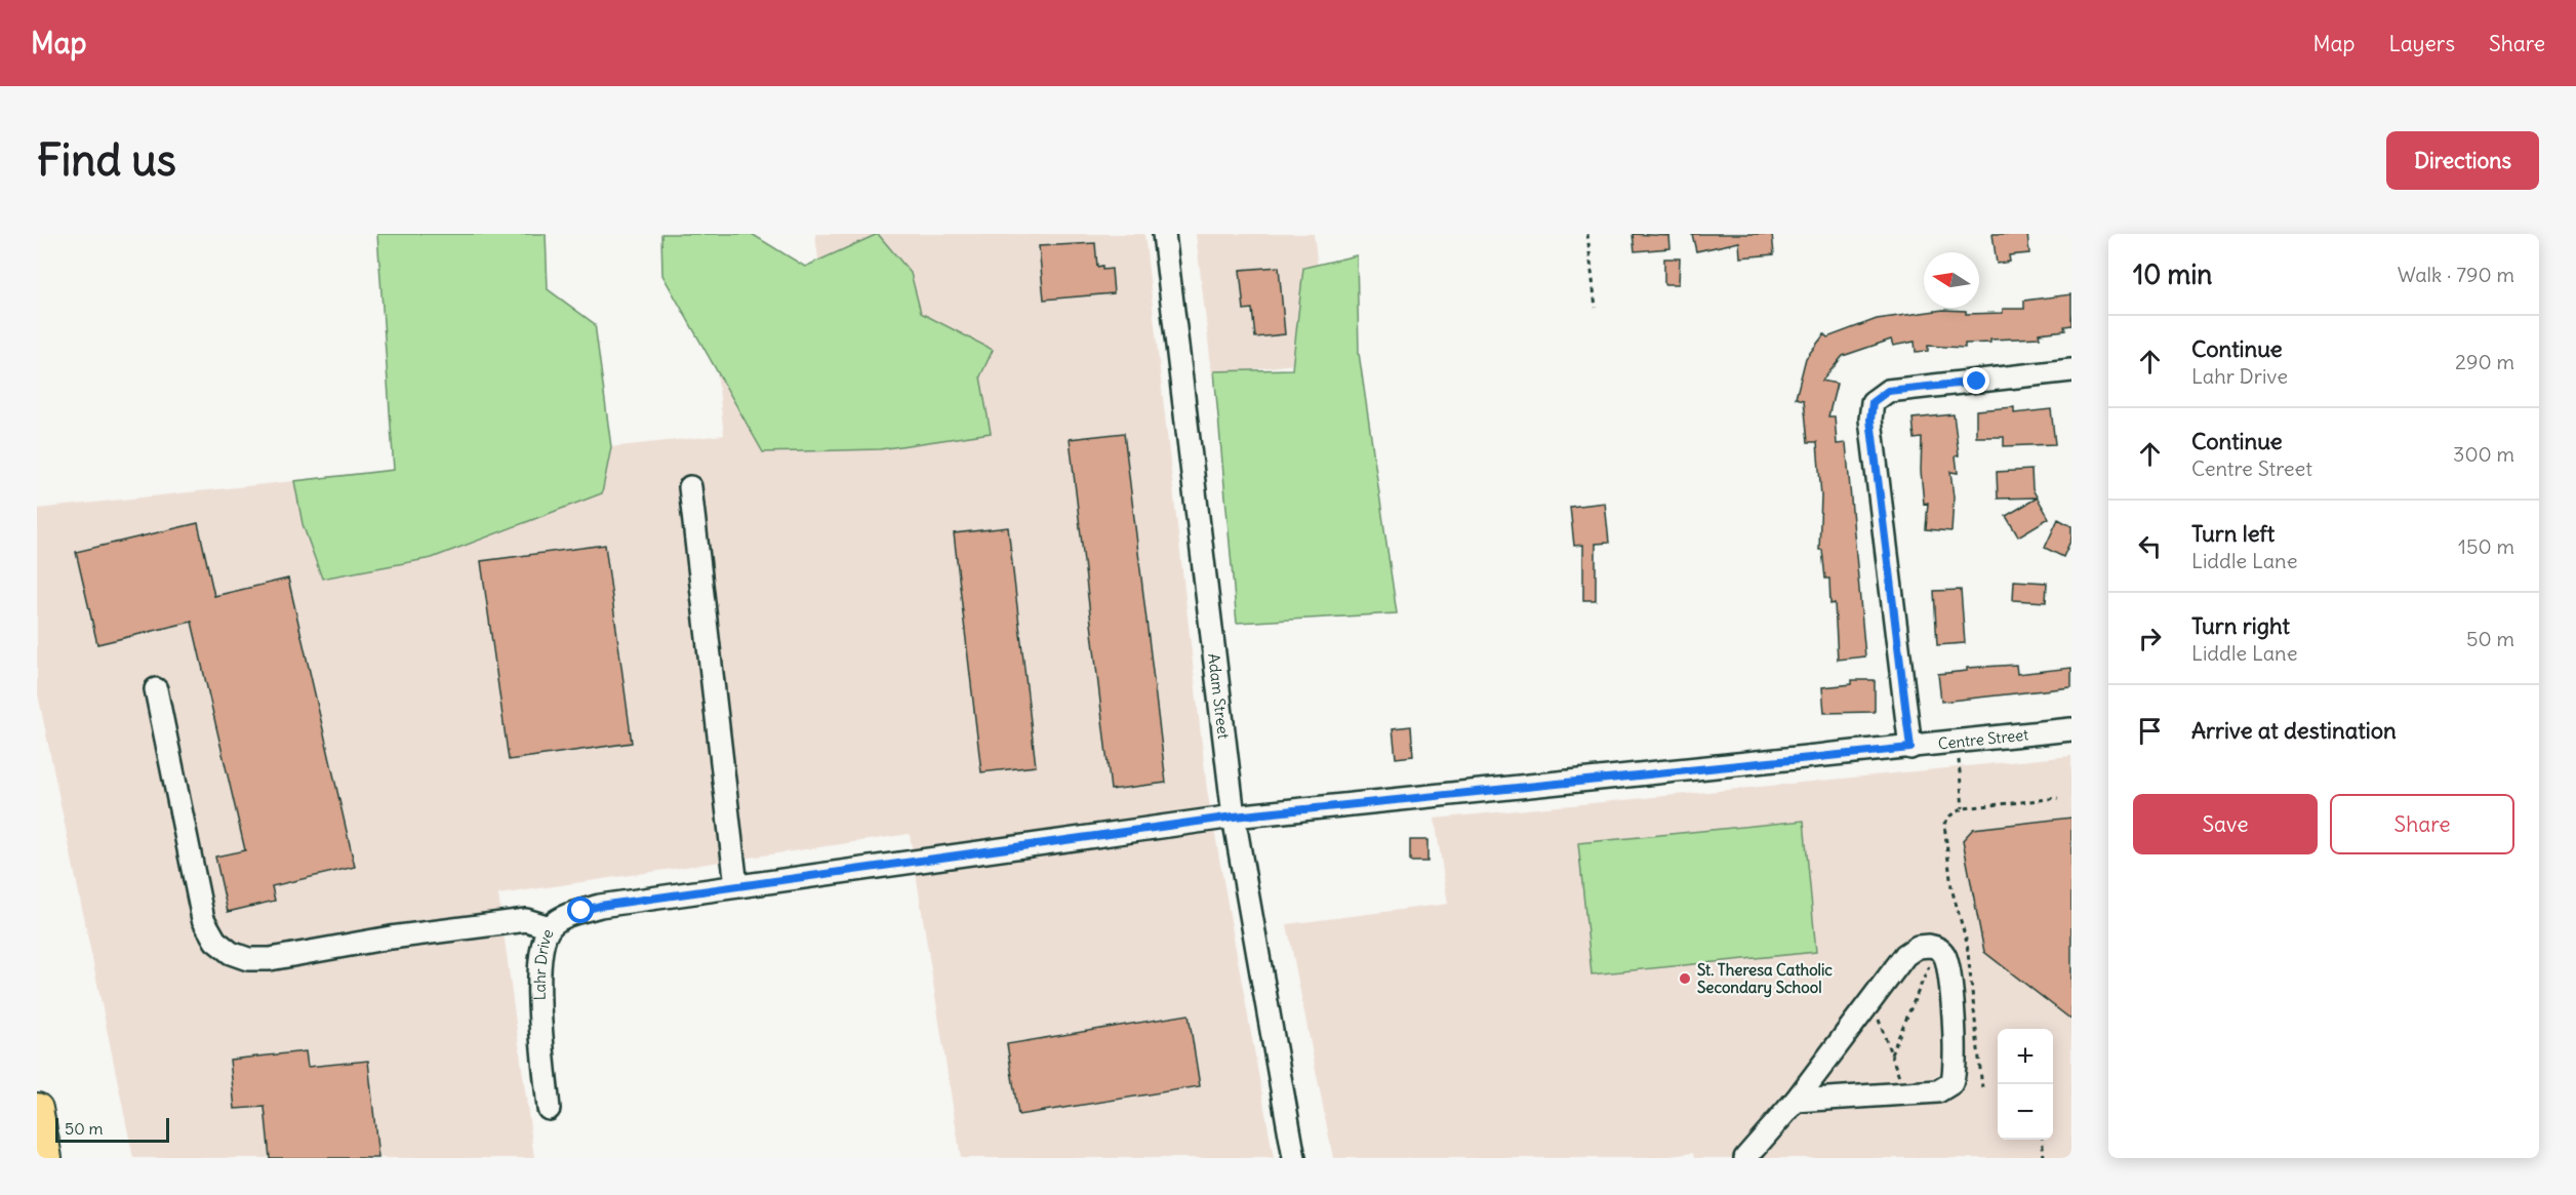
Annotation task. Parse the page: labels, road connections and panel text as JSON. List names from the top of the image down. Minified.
{"streets":{"street":["Adam Street","Centre Street","Lahr Drive"]},"crossings":[["Adam Street","Centre Street"],["Adam Street","Lahr Drive"],["Centre Street","Lahr Drive"]],"places":["St. Theresa Catholic Secondary School"],"scale_bar":"50 m","north":"left","page":{"header":"Map","nav":["Map","Layers","Share"],"buttons":["Directions",["Save","Share"]],"title":"Find us","heading":["10 min","Walk · 790 m"],"list":[["Continue","Lahr Drive","290 m"],["Continue","Centre Street","300 m"],["Turn left","Liddle Lane","150 m"],["Turn right","Liddle Lane","50 m"],"Arrive at destination"],"map_buttons":["+","−"],"scale":"50 m"}}
